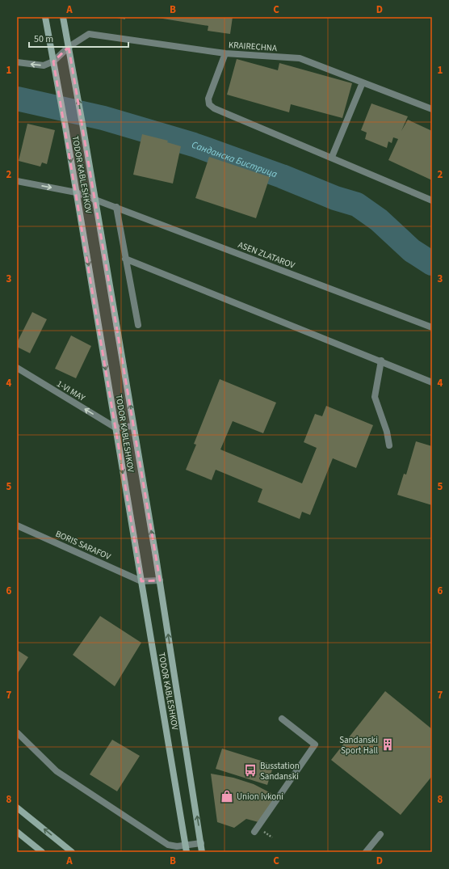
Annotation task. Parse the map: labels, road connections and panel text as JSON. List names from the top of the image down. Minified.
{"streets":{"street":["KRAIRECHNA","TODOR KABLESHKOV","ASEN ZLATAROV","1-VI MAY","BORIS SARAFOV"]},"crossings":[["KRAIRECHNA","TODOR KABLESHKOV"],["TODOR KABLESHKOV","ASEN ZLATAROV"],["TODOR KABLESHKOV","1-VI MAY"],["TODOR KABLESHKOV","BORIS SARAFOV"]],"one_way":["1-VI MAY"],"water":["Санданска Бистрица"],"places":{"building":["Sandanski Sport Hall"],"bus stop":["Busstation Sandanski"],"shop":["Union Ivkoni"]},"scale_bar":"50 m","grid":{"columns":["A","B","C","D"],"rows":["1","2","3","4","5","6","7","8"]}}
